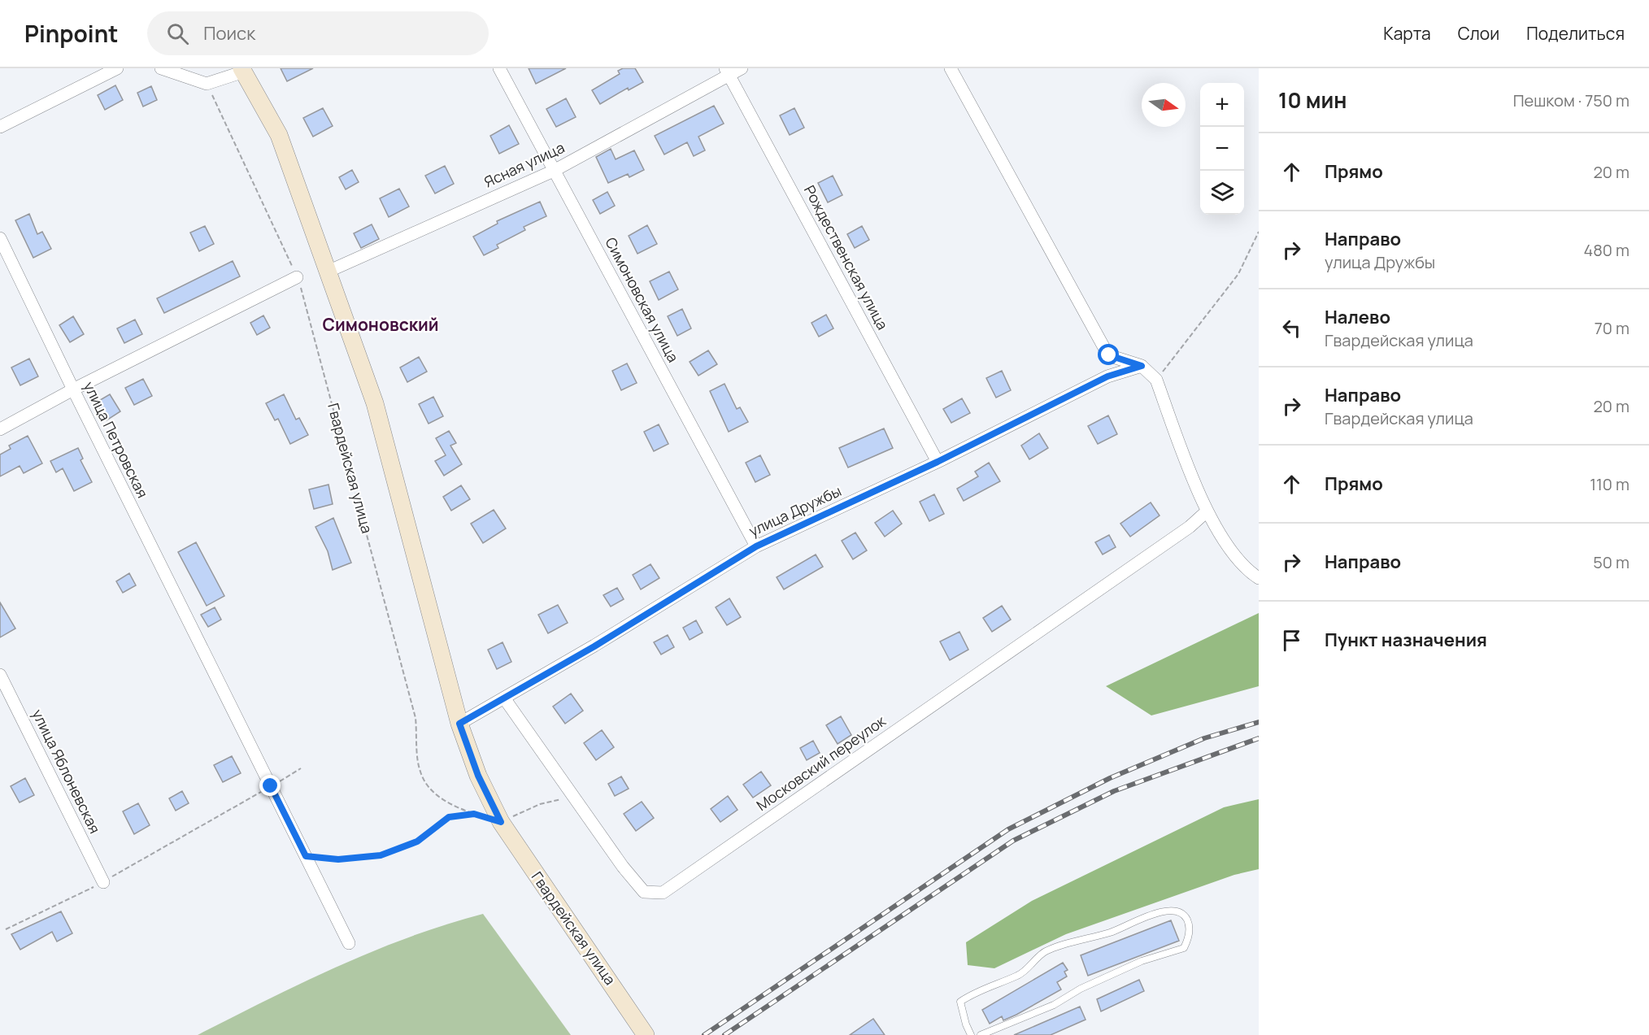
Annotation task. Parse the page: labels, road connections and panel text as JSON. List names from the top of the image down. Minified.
{"streets":{"street":["Ясная улица","Рождественская улица","Симоновская улица","улица Петровская","Гвардейская улица","улица Дружбы","Московский переулок","улица Яблоневская"]},"crossings":[["Ясная улица","Рождественская улица"],["Ясная улица","Симоновская улица"],["Ясная улица","Гвардейская улица"],["Рождественская улица","улица Дружбы"],["Симоновская улица","улица Дружбы"],["Гвардейская улица","улица Дружбы"],["улица Дружбы","Московский переулок"]],"districts":["Симоновский"],"north":"right","page":{"header":"Pinpoint","search":"Поиск","nav":["Карта","Слои","Поделиться"],"heading":["10 мин","Пешком · 750 m"],"map_buttons":["+","−"],"list":[["Прямо","20 m"],["Направо","улица Дружбы","480 m"],["Налево","Гвардейская улица","70 m"],["Направо","Гвардейская улица","20 m"],["Прямо","110 m"],["Направо","50 m"],"Пункт назначения"]}}
